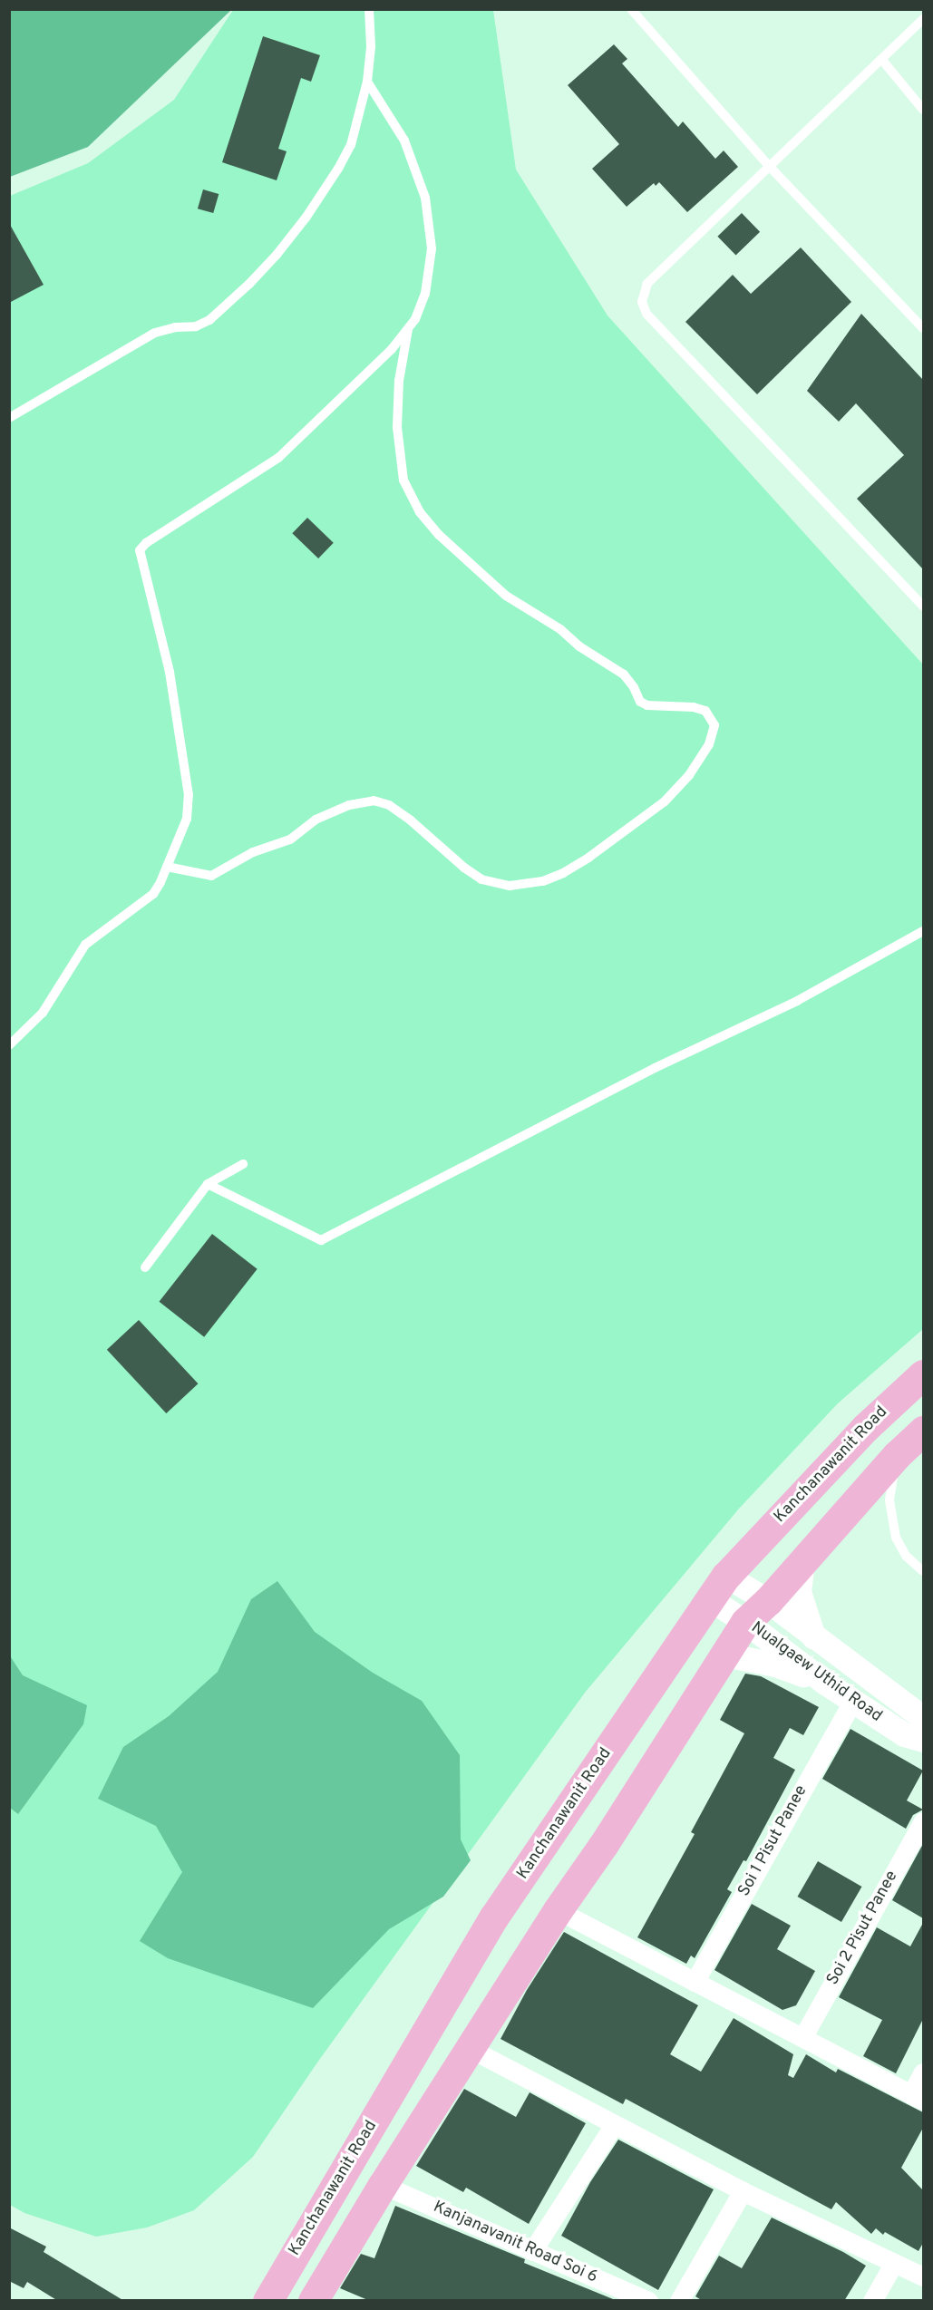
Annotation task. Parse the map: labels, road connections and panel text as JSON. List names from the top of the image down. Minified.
{"streets":{"main road":["Kanchanawanit Road"],"street":["Nualgaew Uthid Road","Soi 1 Pisut Panee","Soi 2 Pisut Panee","Kanjanavanit Road Soi 6"]},"crossings":[["Kanchanawanit Road","Nualgaew Uthid Road"],["Nualgaew Uthid Road","Soi 1 Pisut Panee"]]}
